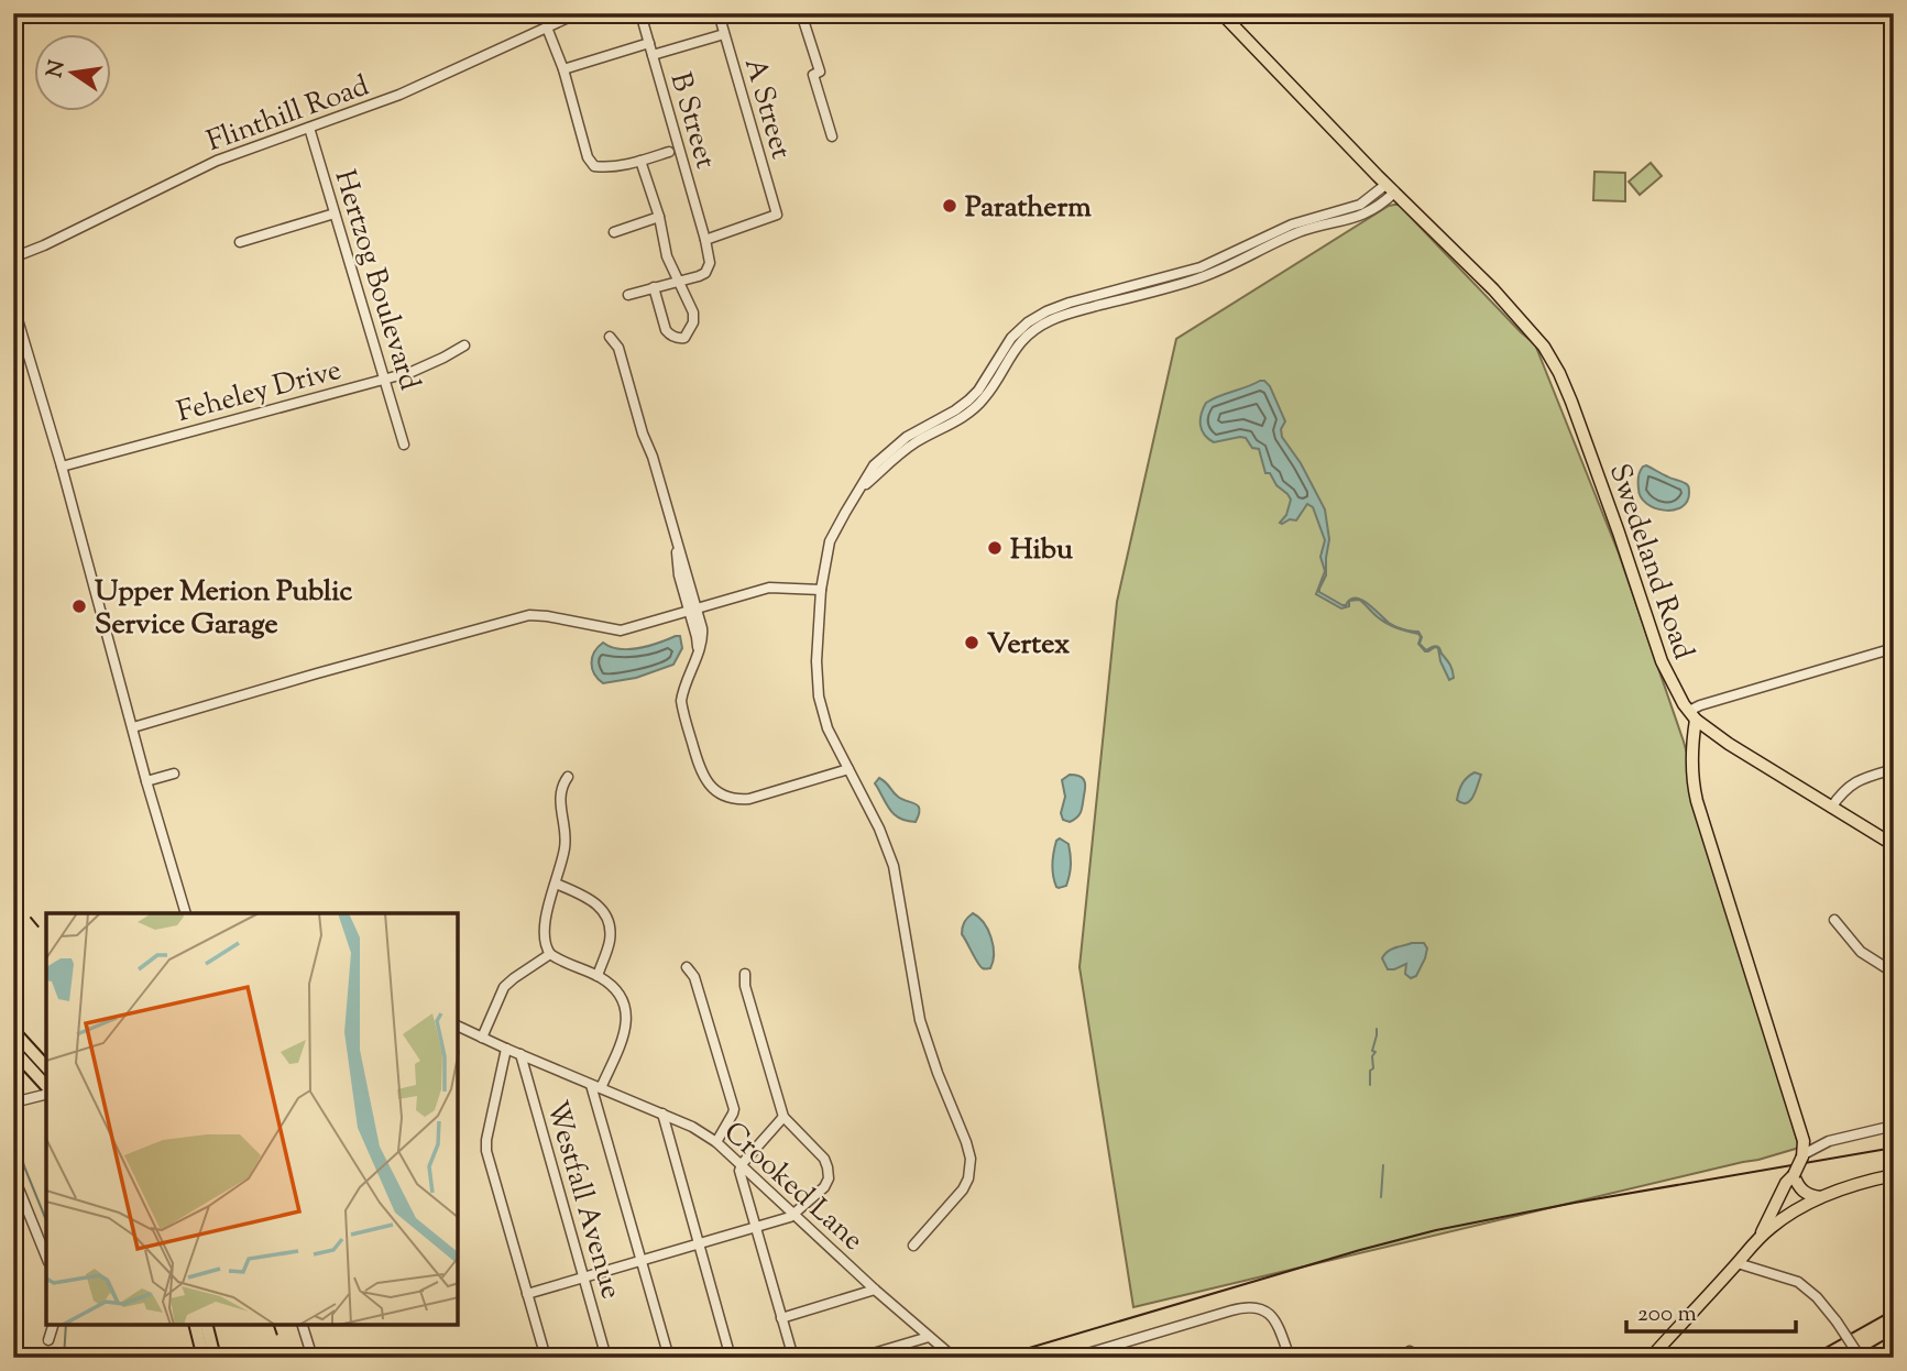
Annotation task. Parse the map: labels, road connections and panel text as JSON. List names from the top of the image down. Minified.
{"streets":{"main road":["Swedeland Road"],"street":["A Street","Flinthill Road","B Street","Hertzog Boulevard","Feheley Drive","Crooked Lane","Westfall Avenue"]},"crossings":[["A Street","B Street"],["Flinthill Road","Hertzog Boulevard"],["Hertzog Boulevard","Feheley Drive"],["Crooked Lane","Westfall Avenue"]],"places":["Paratherm","Hibu","Upper Merion Public Service Garage","Vertex"],"scale_bar":"200 m","north":"left"}
